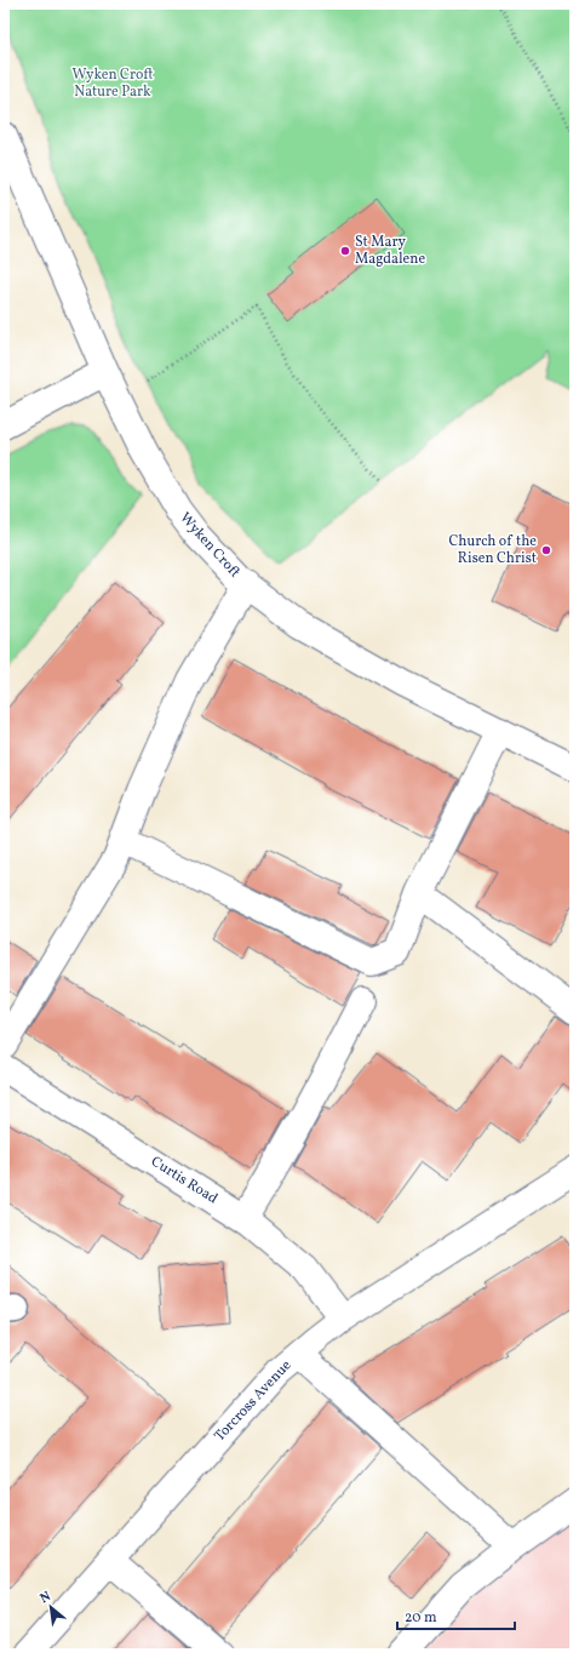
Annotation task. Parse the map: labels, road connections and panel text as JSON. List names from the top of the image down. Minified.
{"streets":{"street":["Wyken Croft","Curtis Road","Torcross Avenue"]},"crossings":[["Curtis Road","Torcross Avenue"]],"parks":["Wyken Croft Nature Park"],"places":["St Mary Magdalene","Church of the Risen Christ"],"scale_bar":"20 m","north":"top left"}
